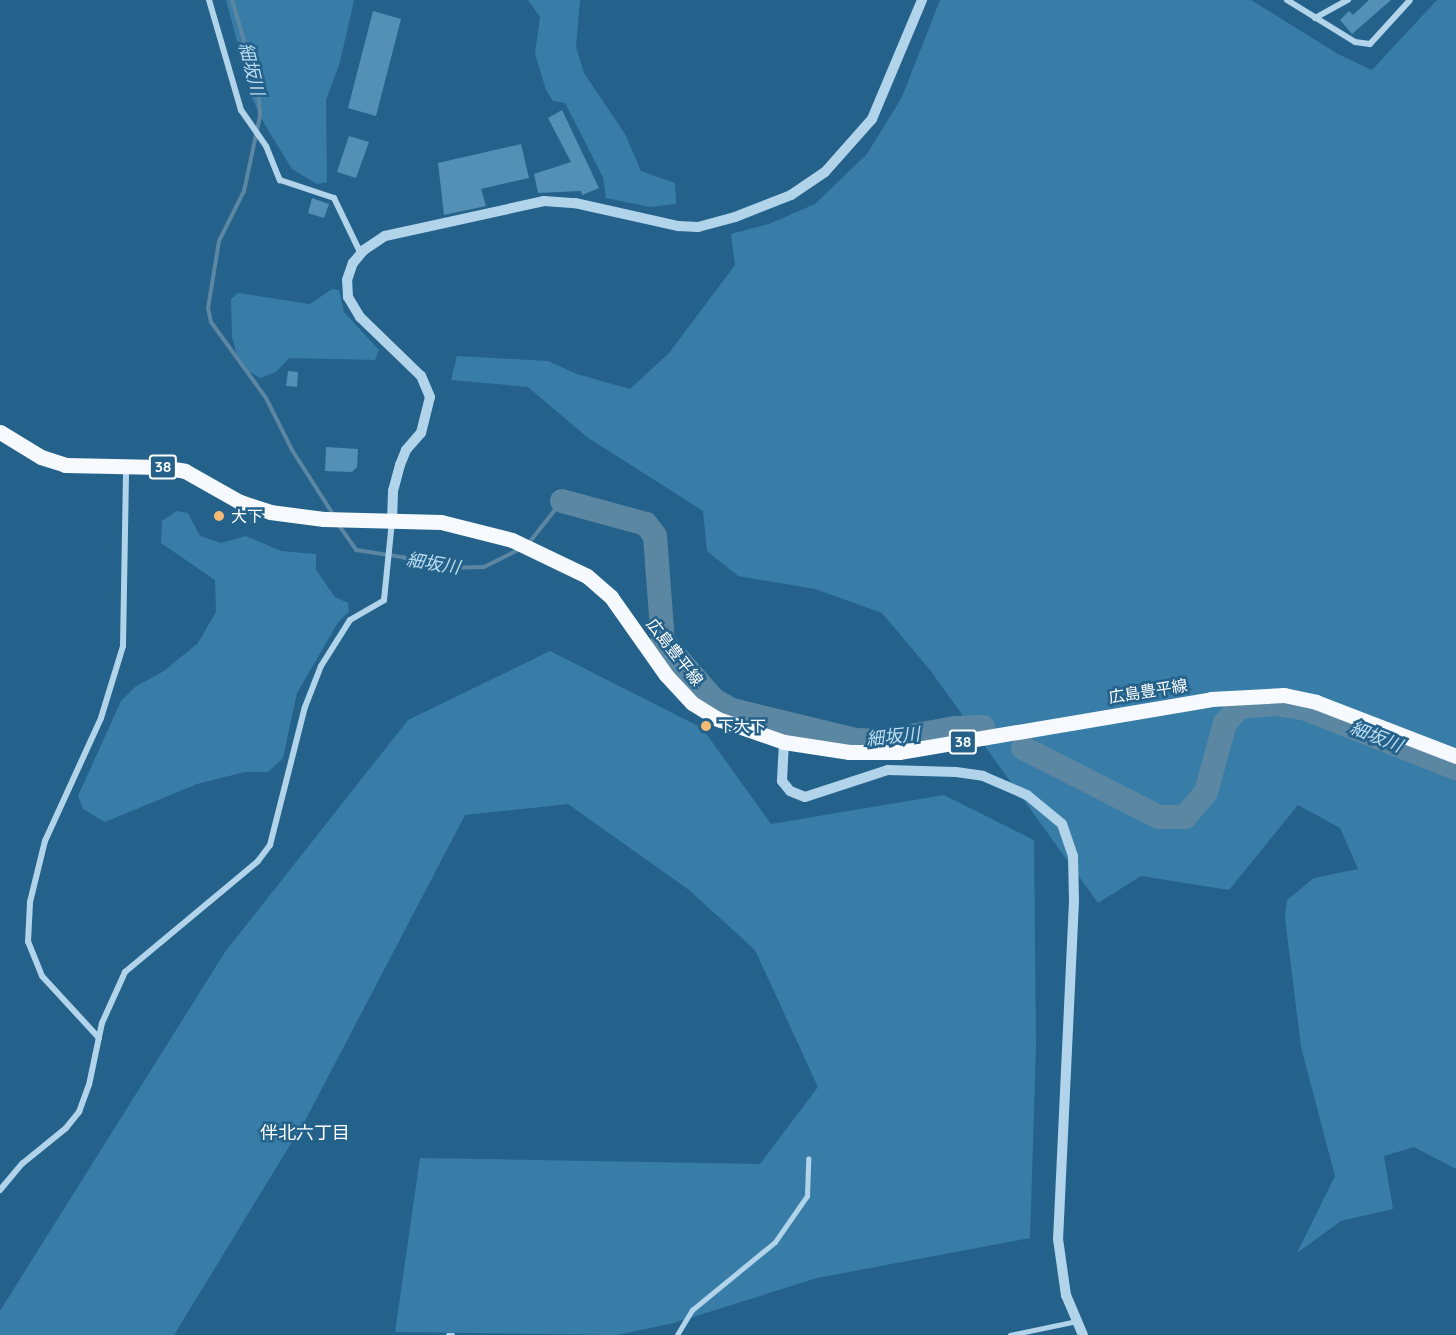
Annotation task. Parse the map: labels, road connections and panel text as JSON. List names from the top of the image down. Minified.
{"streets":{"main road":["38","広島豊平線"]},"districts":["伴北六丁目"],"water":["細坂川"],"places":["大下","下大下"]}
